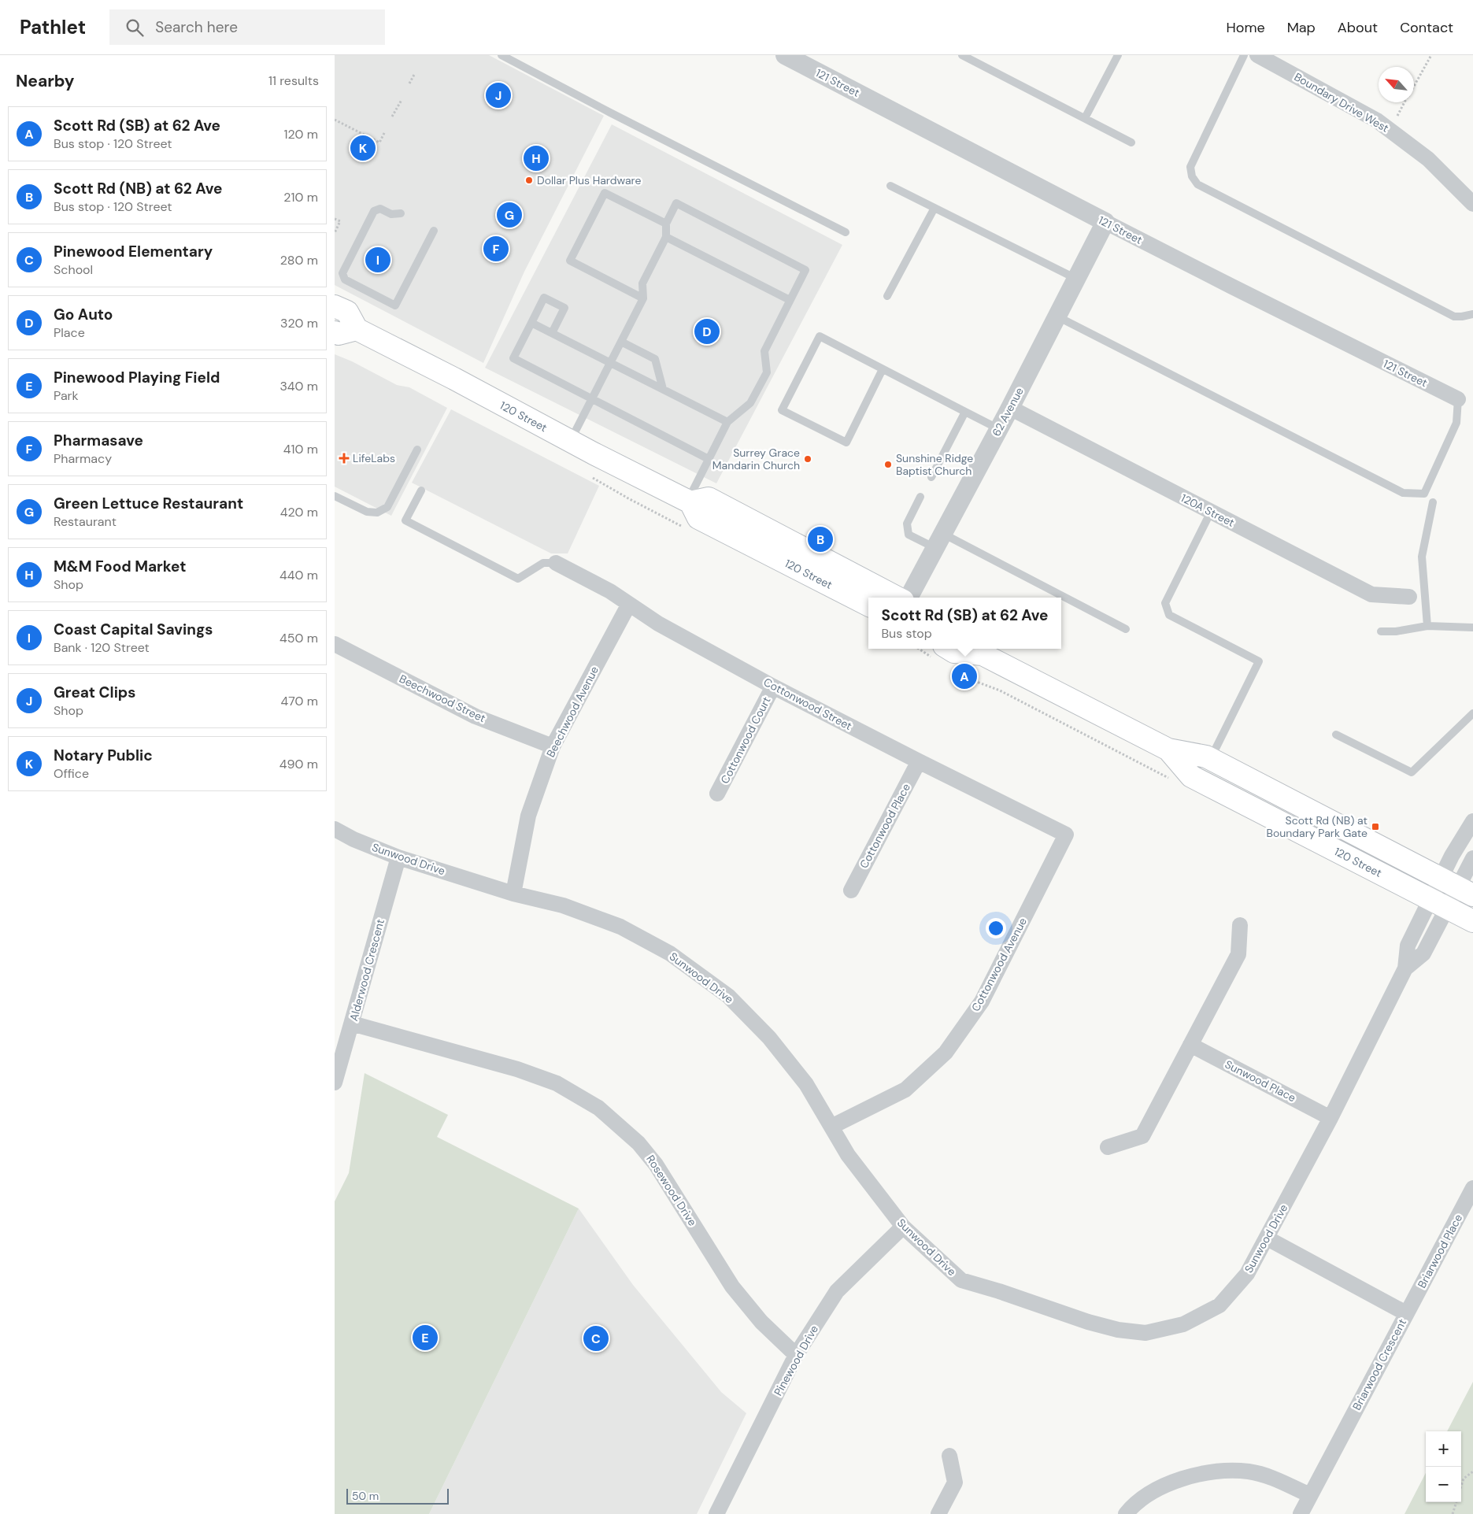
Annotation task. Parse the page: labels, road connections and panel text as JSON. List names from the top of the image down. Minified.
{"streets":{"main road":["120 Street"],"street":["121 Street","Boundary Drive West","62 Avenue","120A Street","Beechwood Street","Cottonwood Street","Beechwood Avenue","Cottonwood Court","Cottonwood Place","Sunwood Drive","Cottonwood Avenue","Alderwood Crescent","Sunwood Place","Rosewood Drive","Briarwood Place","Pinewood Drive","Briarwood Crescent"]},"crossings":[["121 Street","62 Avenue"],["62 Avenue","120A Street"],["120 Street","Sunwood Drive"],["Beechwood Street","Beechwood Avenue"],["Cottonwood Street","Beechwood Avenue"],["Cottonwood Street","Cottonwood Court"],["Cottonwood Street","Cottonwood Place"],["Cottonwood Street","Cottonwood Avenue"],["Beechwood Avenue","Sunwood Drive"],["Sunwood Drive","Cottonwood Avenue"],["Sunwood Drive","Alderwood Crescent"],["Sunwood Drive","Sunwood Place"],["Sunwood Drive","Pinewood Drive"],["Sunwood Drive","Briarwood Crescent"],["Alderwood Crescent","Rosewood Drive"],["Rosewood Drive","Pinewood Drive"],["Briarwood Place","Briarwood Crescent"]],"places":{"other":["Dollar Plus Hardware","Surrey Grace Mandarin Church","Sunshine Ridge Baptist Church"],"health":["LifeLabs"],"transit":["Scott Rd (NB) at Boundary Park Gate"]},"scale_bar":"50 m","north":"top left","page":{"header":"Pathlet","search":"Search here","nav":["Home","Map","About","Contact"],"heading":["Nearby","11 results"],"pins":["J","K","H","G","F","I","D","B","A","E","C"],"list":[{"mark":"A","name":"Scott Rd (SB) at 62 Ave","note":"Bus stop · 120 Street","value":"120 m"},{"mark":"B","name":"Scott Rd (NB) at 62 Ave","note":"Bus stop · 120 Street","value":"210 m"},{"mark":"C","name":"Pinewood Elementary","note":"School","value":"280 m"},{"mark":"D","name":"Go Auto","note":"Place","value":"320 m"},{"mark":"E","name":"Pinewood Playing Field","note":"Park","value":"340 m"},{"mark":"F","name":"Pharmasave","note":"Pharmacy","value":"410 m"},{"mark":"G","name":"Green Lettuce Restaurant","note":"Restaurant","value":"420 m"},{"mark":"H","name":"M&M Food Market","note":"Shop","value":"440 m"},{"mark":"I","name":"Coast Capital Savings","note":"Bank · 120 Street","value":"450 m"},{"mark":"J","name":"Great Clips","note":"Shop","value":"470 m"},{"mark":"K","name":"Notary Public","note":"Office","value":"490 m"}],"popup":["Scott Rd (SB) at 62 Ave","Bus stop"],"map_buttons":["+","−"],"scale":"50 m"}}
